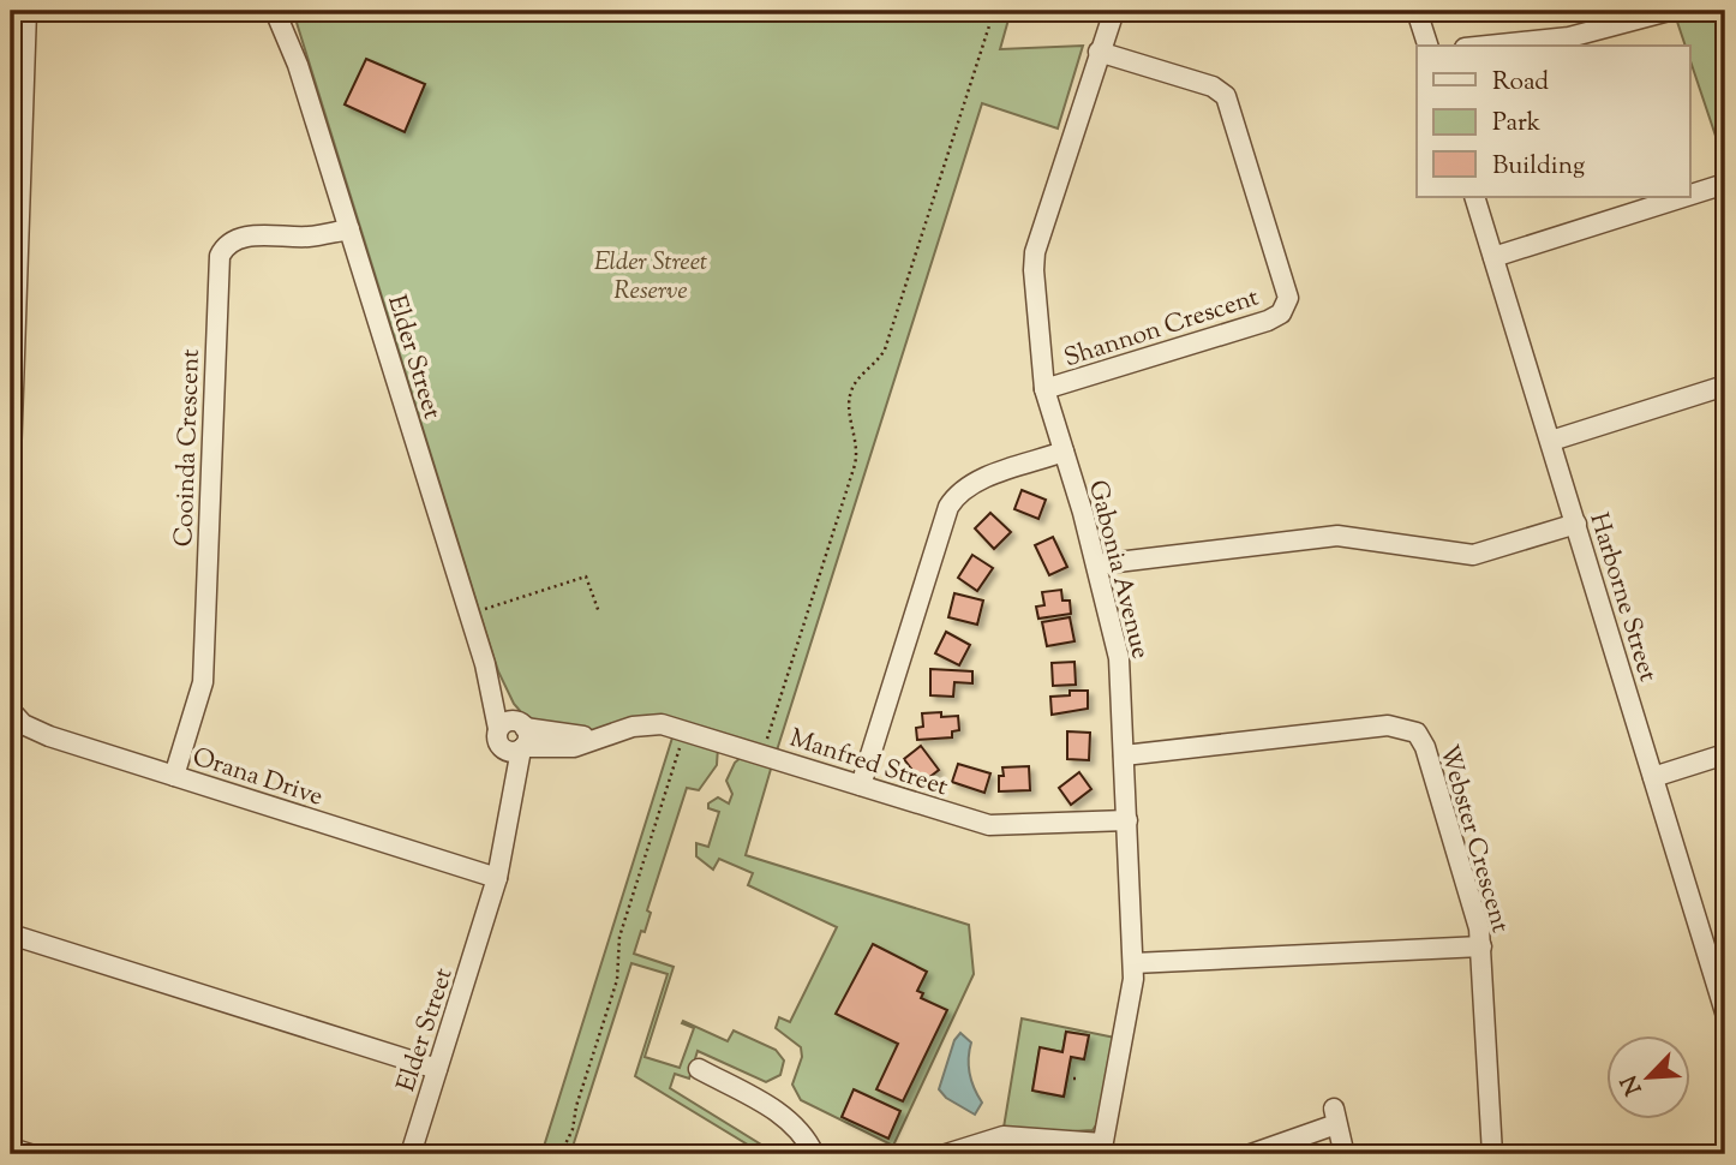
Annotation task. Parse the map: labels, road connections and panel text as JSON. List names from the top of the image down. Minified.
{"streets":{"street":["Shannon Crescent","Elder Street","Cooinda Crescent","Gabonia Avenue","Harborne Street","Manfred Street","Orana Drive","Webster Crescent"]},"crossings":[["Shannon Crescent","Gabonia Avenue"],["Elder Street","Cooinda Crescent"],["Elder Street","Manfred Street"],["Elder Street","Orana Drive"],["Cooinda Crescent","Orana Drive"],["Gabonia Avenue","Manfred Street"],["Gabonia Avenue","Webster Crescent"]],"parks":["Elder Street Reserve"],"legend":["Road","Park","Building"],"north":"bottom left"}
